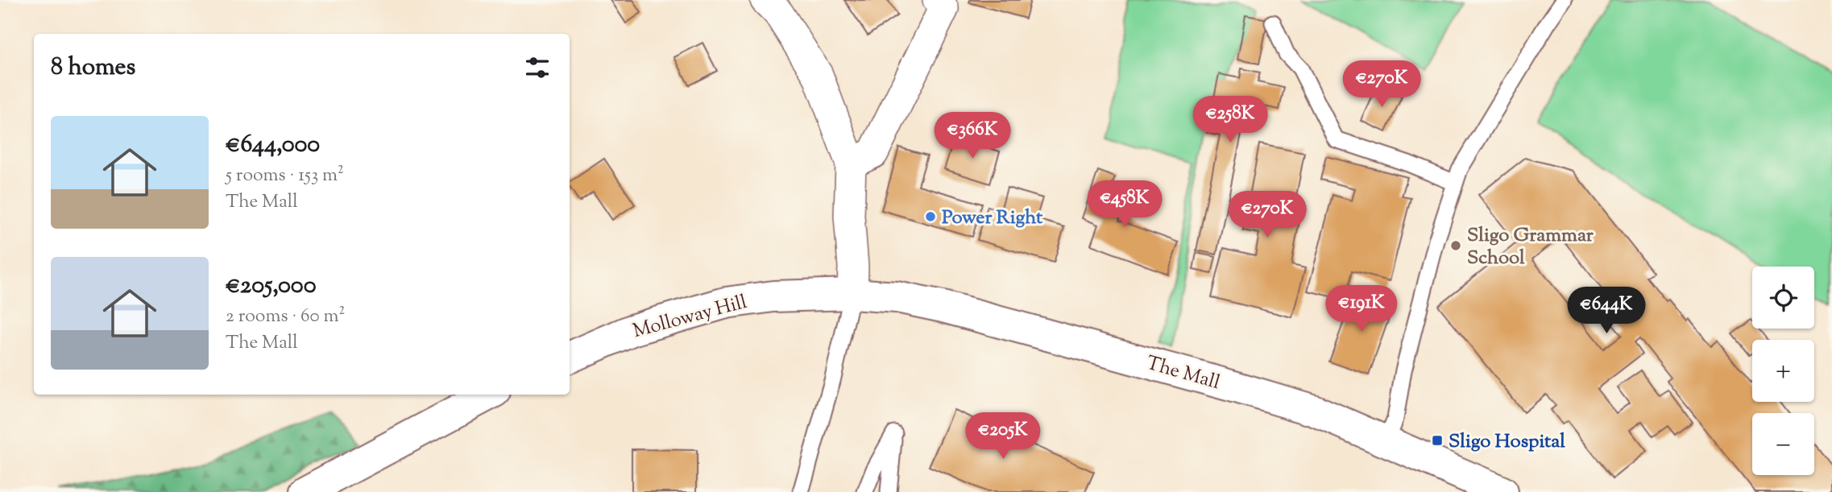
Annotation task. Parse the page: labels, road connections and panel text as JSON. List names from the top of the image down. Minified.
{"streets":{"main road":["Molloway Hill","The Mall"]},"crossings":[["Molloway Hill","The Mall"]],"places":{"other":["Power Right","Sligo Grammar School"],"transit":["Sligo Hospital"]},"page":{"heading":"8 homes","price":["€270K","€258K","€366K","€458K","€270K","€191K","€644K","€205K"],"list":[{"name":"€644,000","note":"5 rooms · 153 m² · The Mall"},{"name":"€205,000","note":"2 rooms · 60 m² · The Mall"}],"map_buttons":["+","−"]}}
